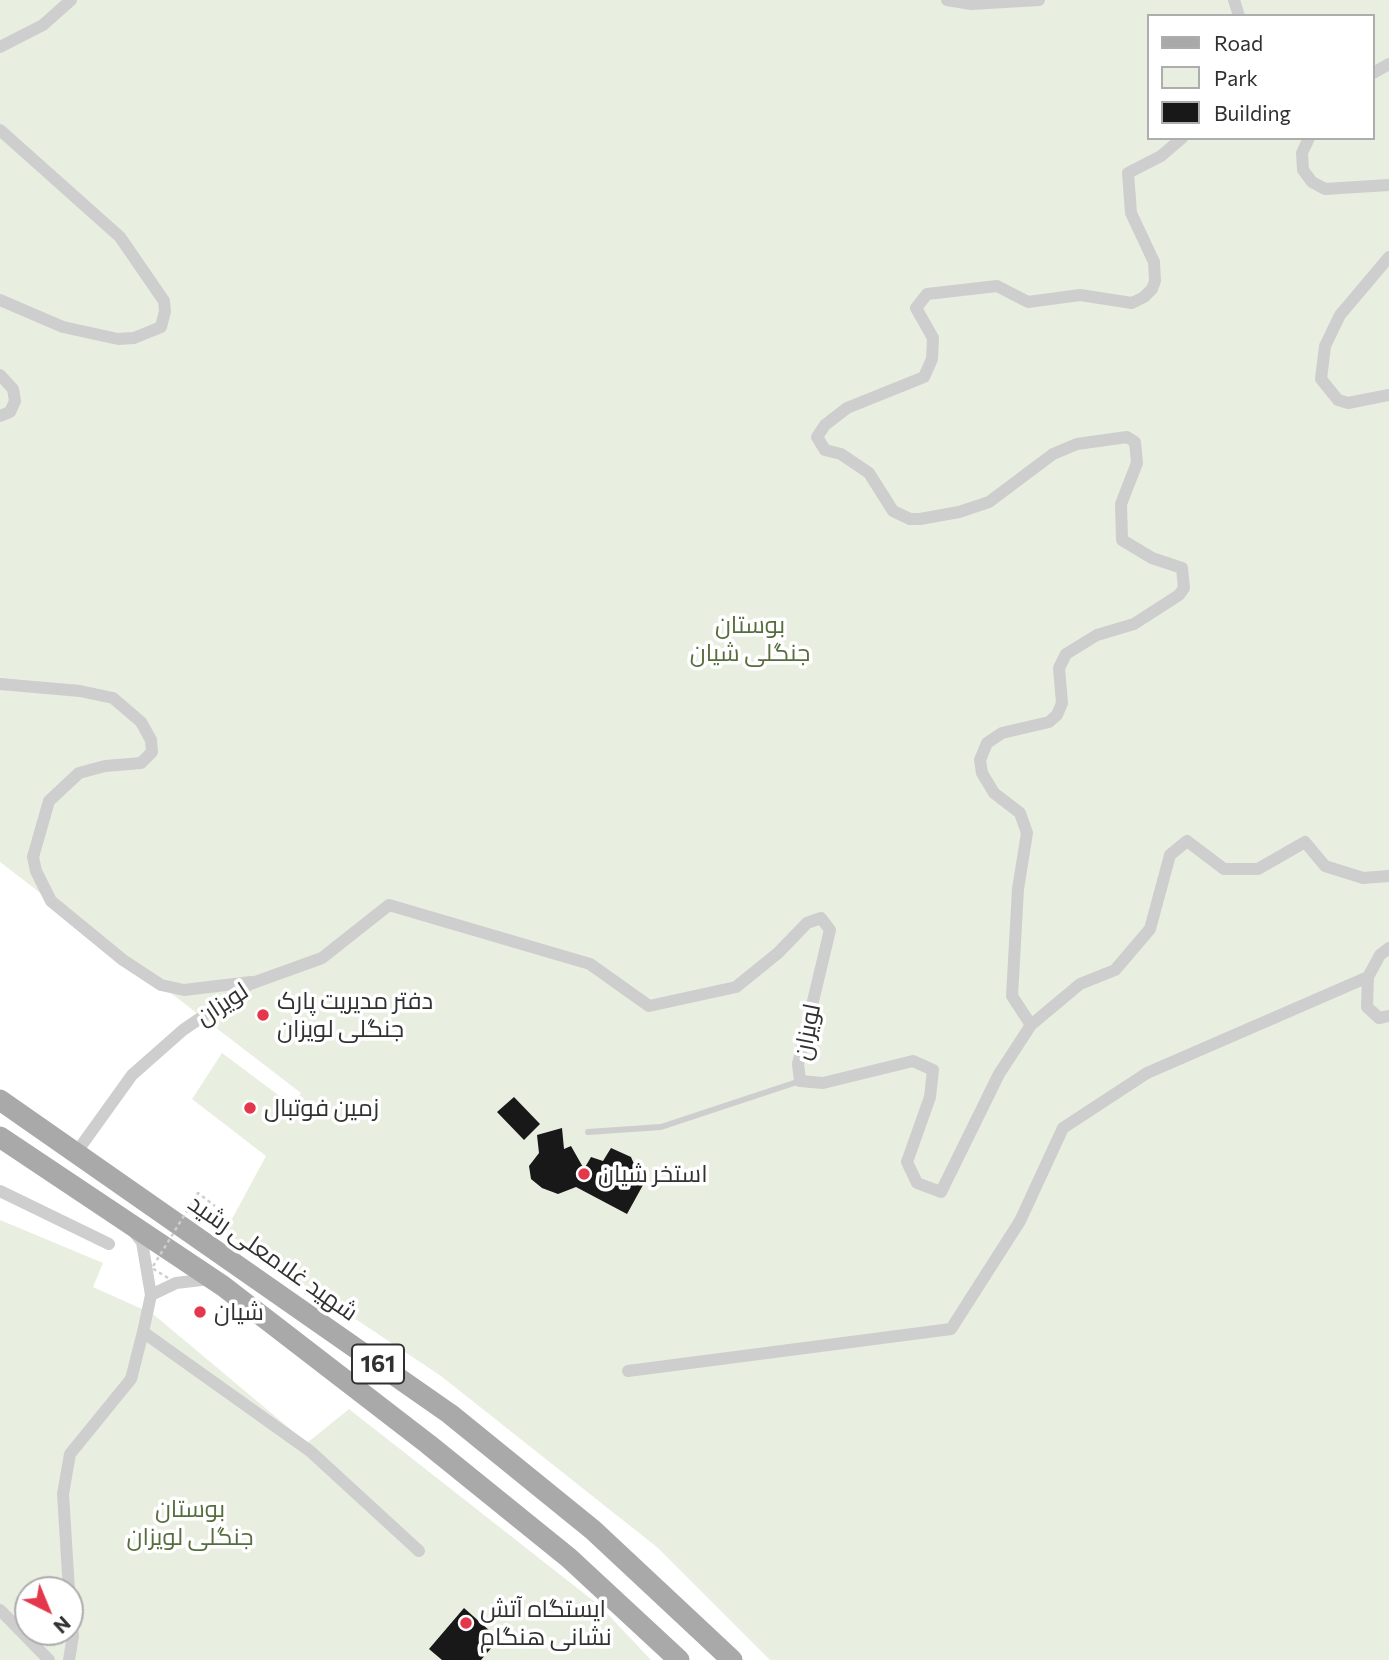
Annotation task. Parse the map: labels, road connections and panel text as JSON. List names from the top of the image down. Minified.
{"streets":{"main road":["شهید غلامعلی رشید","161"],"street":["لویزان"]},"crossings":[["لویزان","شهید غلامعلی رشید"]],"parks":["بوستان جنگلی شیان","بوستان جنگلی لویزان"],"places":["دفتر مدیریت پارک جنگلی لویزان","زمین فوتبال","استخر شیان","شیان","ایستگاه آتش نشانی هنگام"],"legend":["Road","Park","Building"],"north":"bottom right"}
